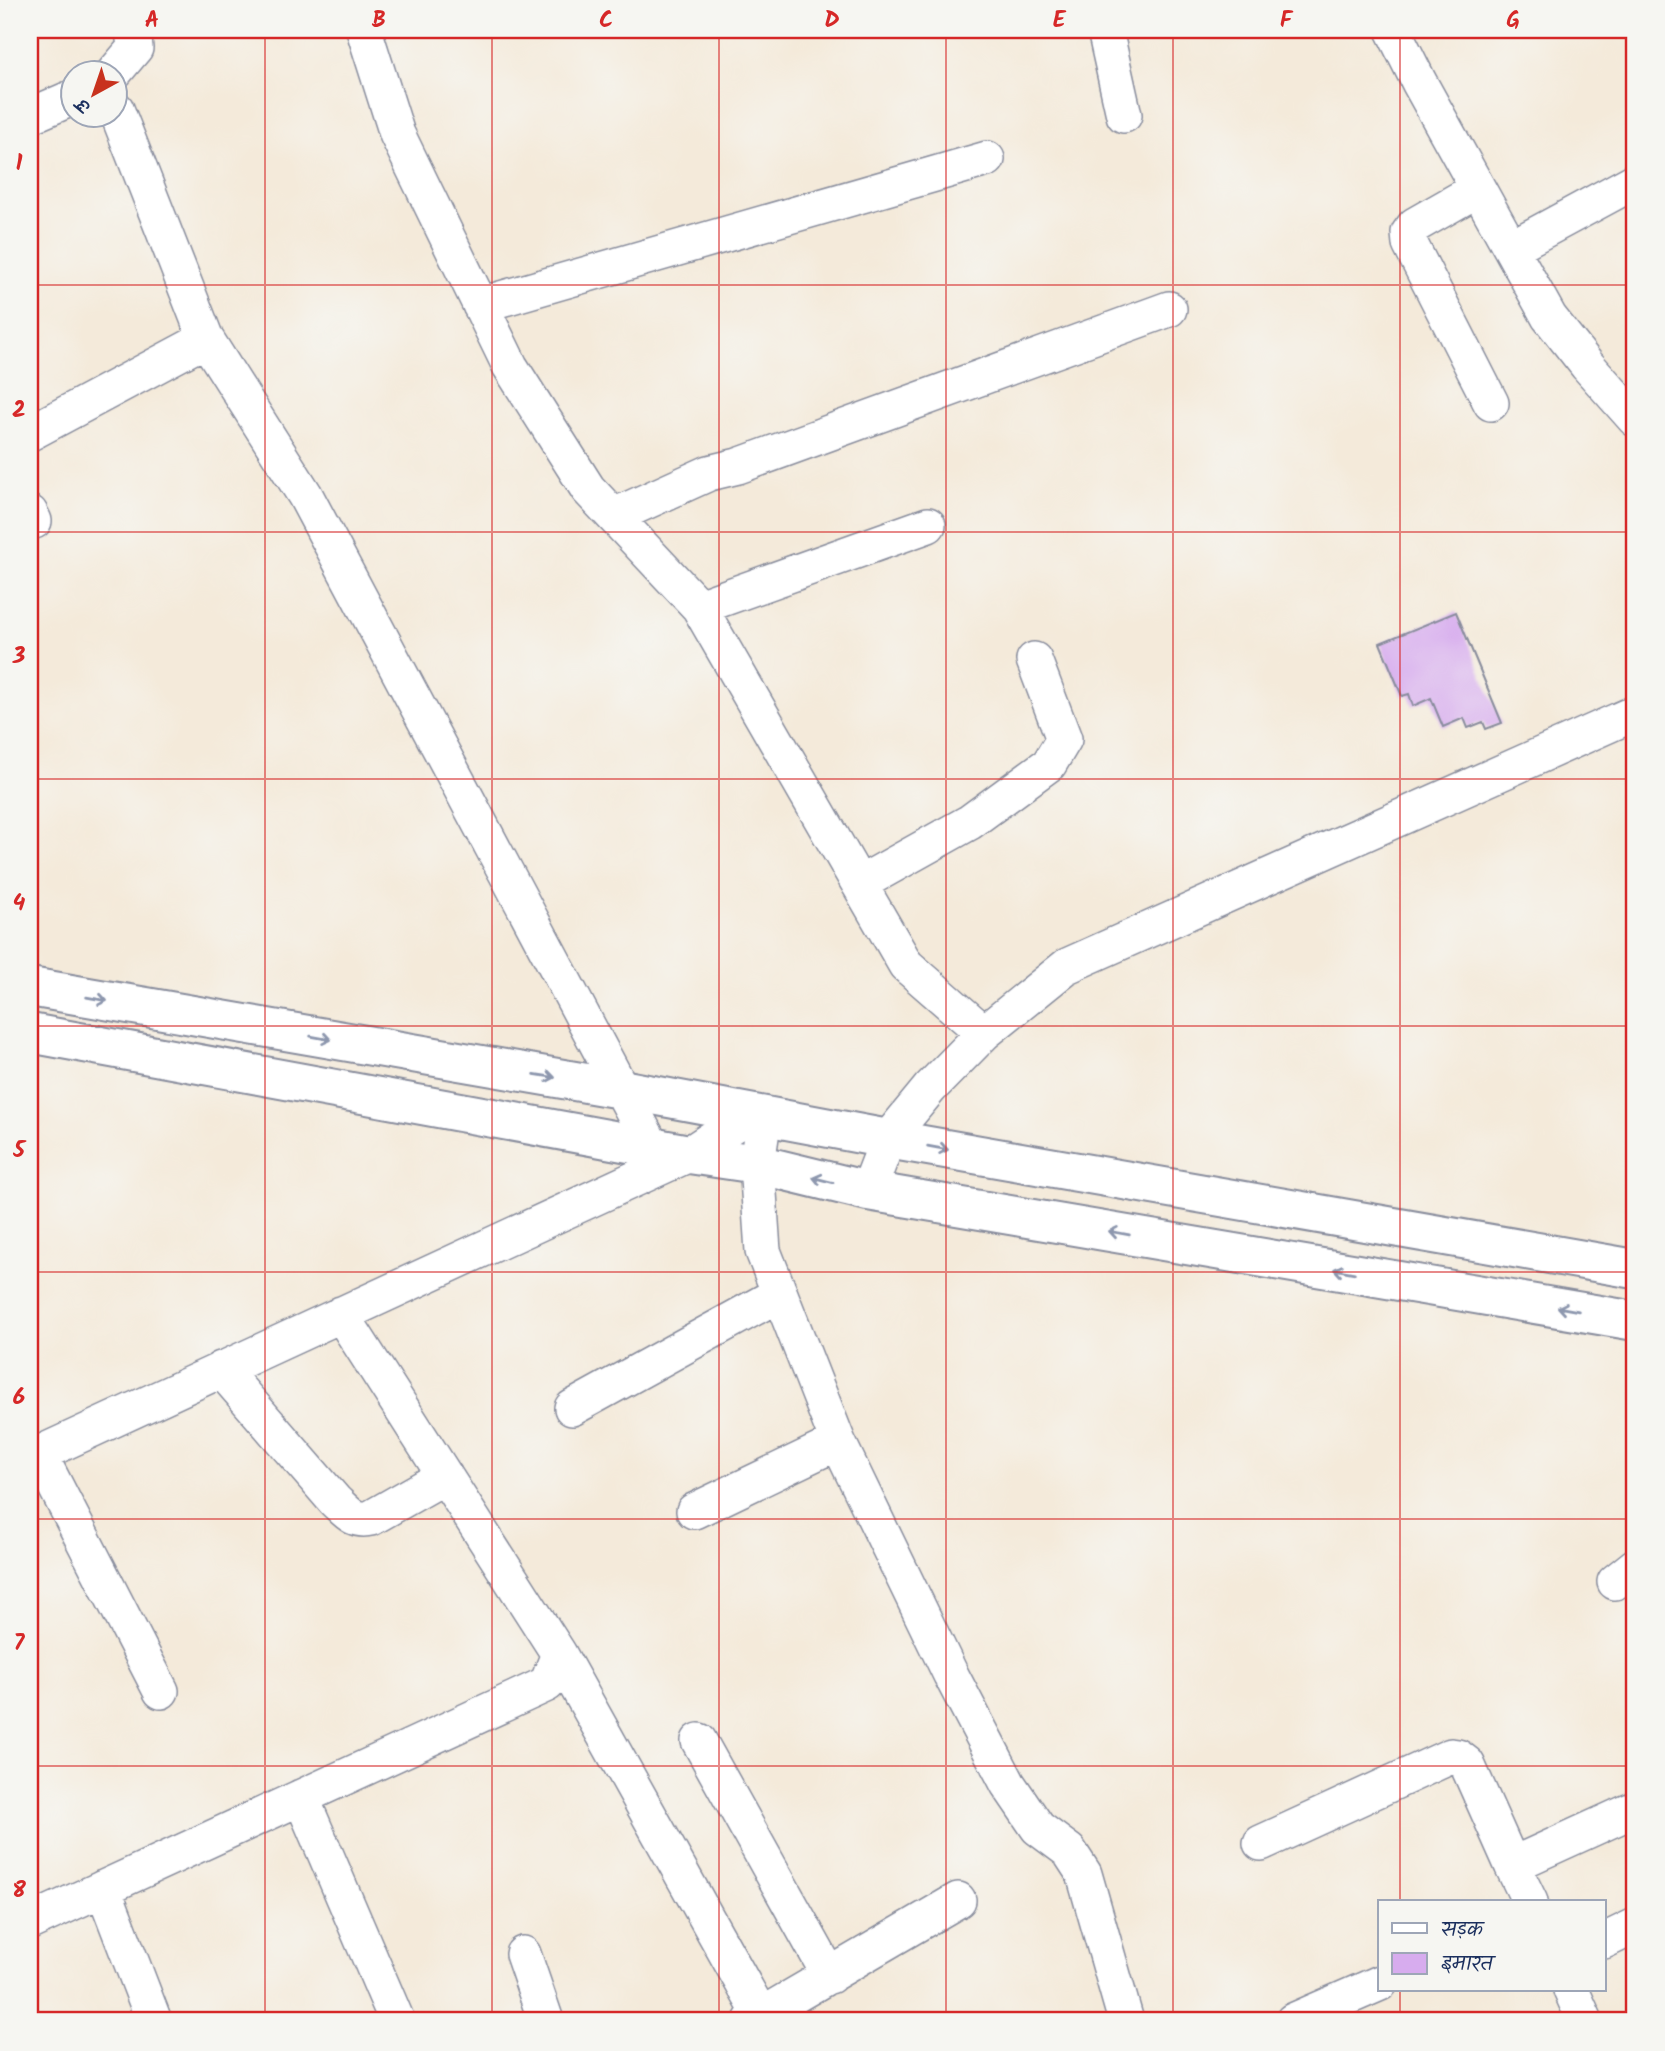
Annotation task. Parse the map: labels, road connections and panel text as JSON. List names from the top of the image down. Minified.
{"legend":["सड़क","इमारत"],"north":"bottom left","grid":{"columns":["A","B","C","D","E","F","G"],"rows":["1","2","3","4","5","6","7","8"]}}
